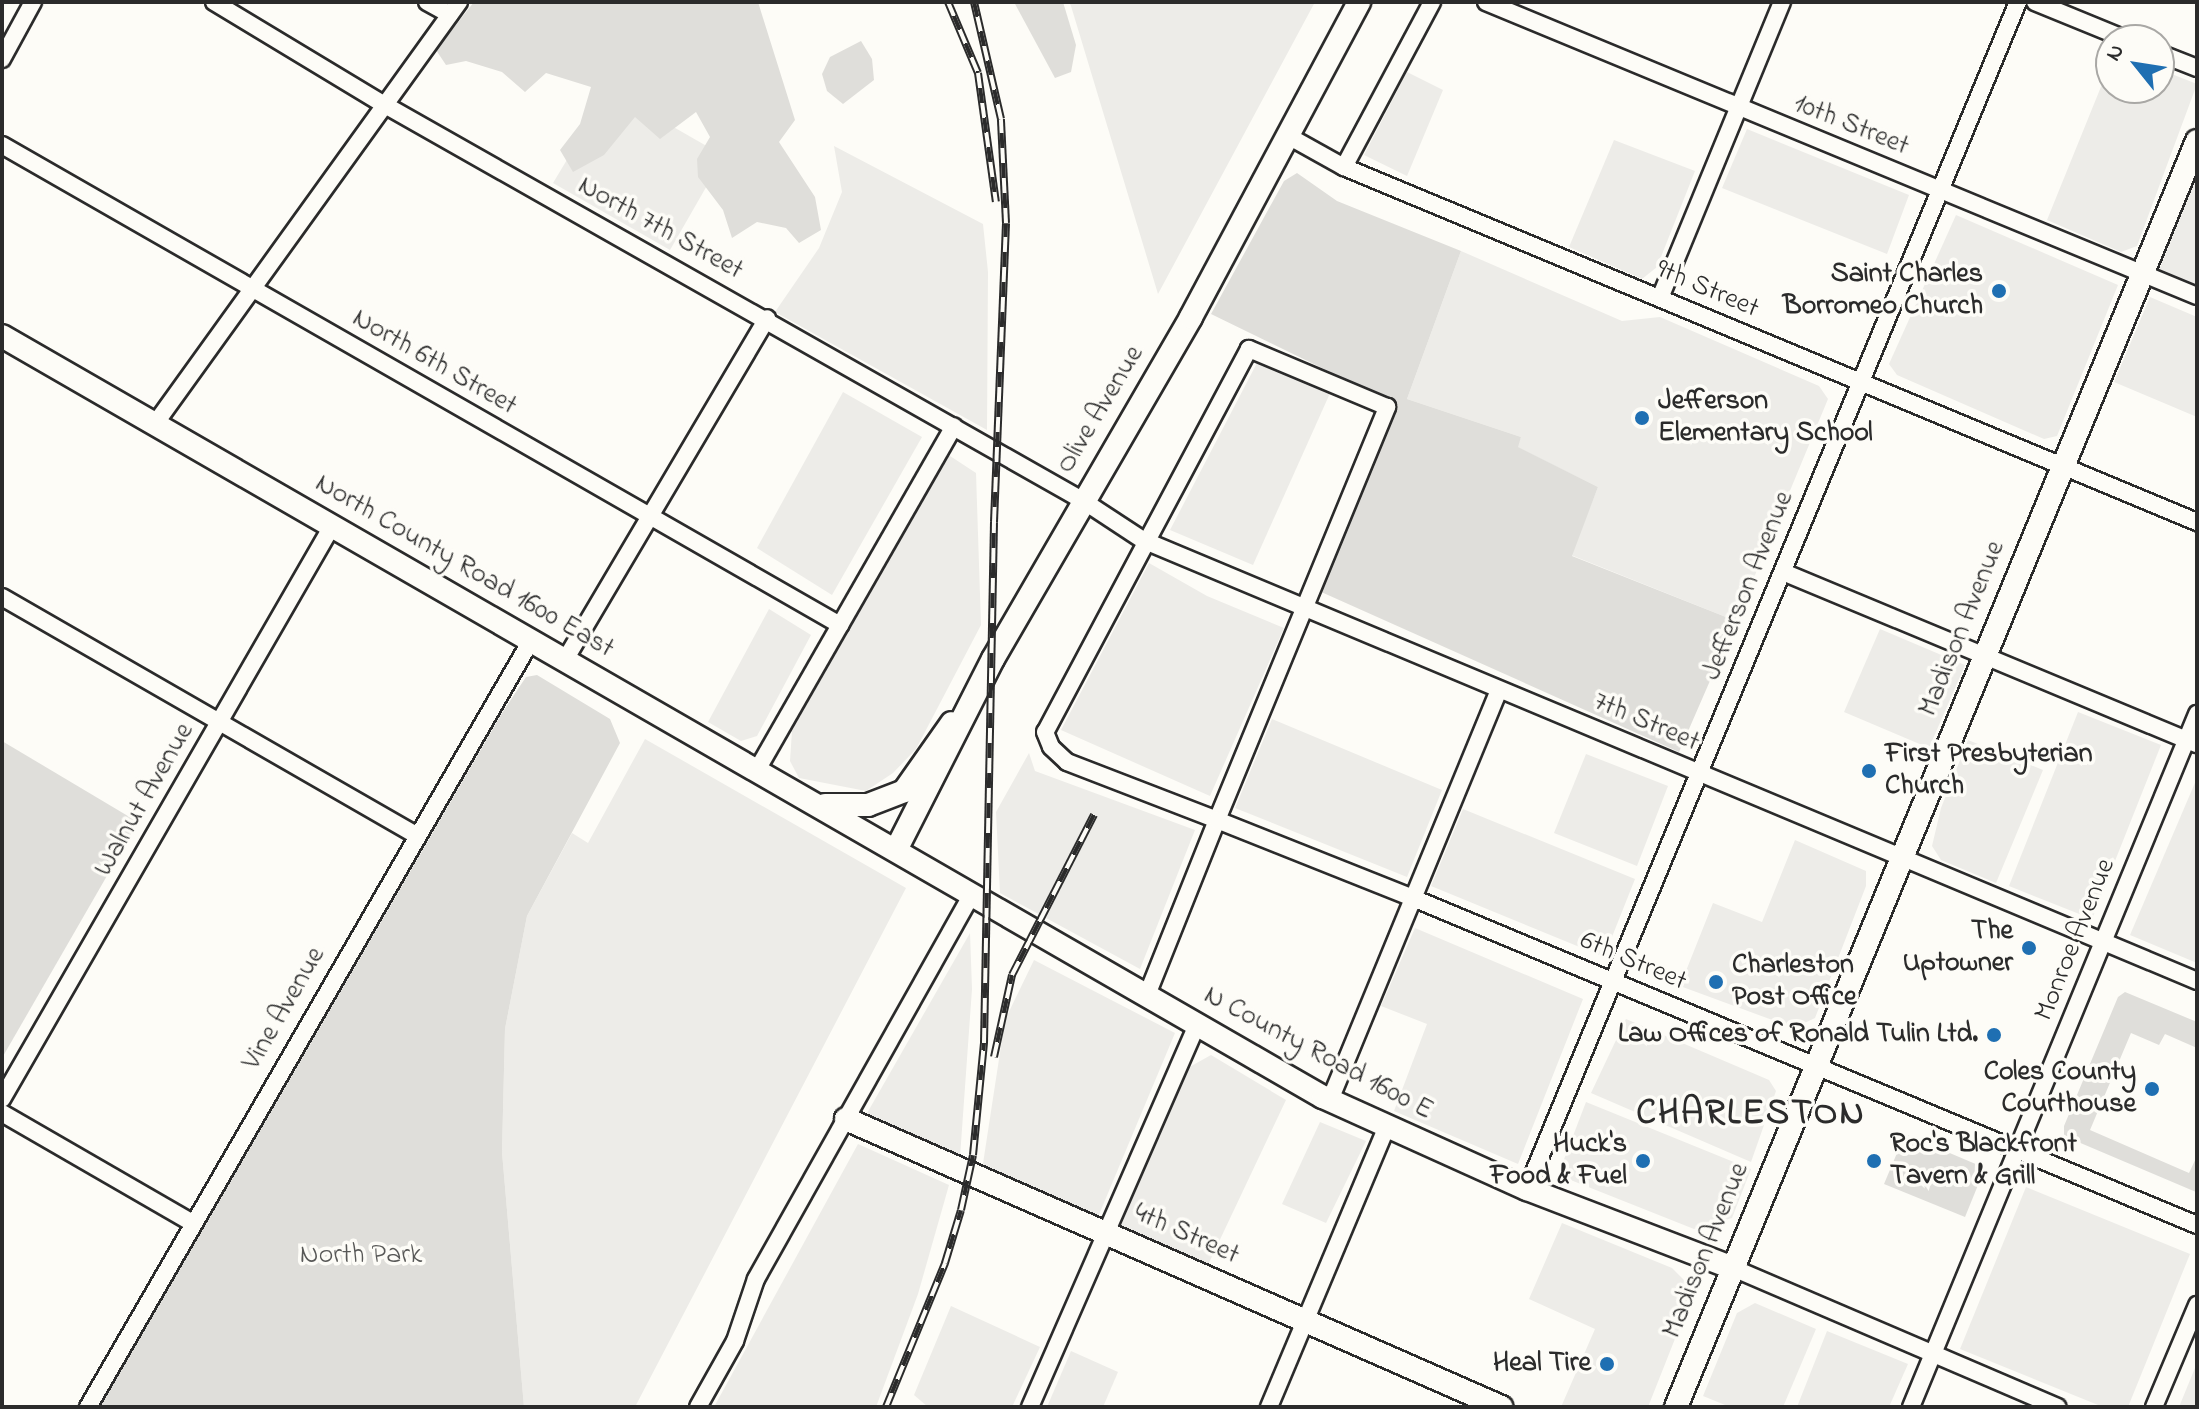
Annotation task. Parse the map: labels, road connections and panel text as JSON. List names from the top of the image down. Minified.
{"streets":{"street":["10th Street","North 7th Street","9th Street","North 6th Street","Olive Avenue","North County Road 1600 East","Jefferson Avenue","Madison Avenue","7th Street","Walnut Avenue","Monroe Avenue","6th Street","Vine Avenue","N County Road 1600 E","4th Street"]},"crossings":[["10th Street","Jefferson Avenue"],["10th Street","Madison Avenue"],["North 7th Street","Olive Avenue"],["North 7th Street","7th Street"],["9th Street","Olive Avenue"],["9th Street","Jefferson Avenue"],["9th Street","Madison Avenue"],["Olive Avenue","North County Road 1600 East"],["Olive Avenue","7th Street"],["Olive Avenue","N County Road 1600 E"],["North County Road 1600 East","Walnut Avenue"],["North County Road 1600 East","Vine Avenue"],["North County Road 1600 East","N County Road 1600 E"],["Jefferson Avenue","7th Street"],["Jefferson Avenue","6th Street"],["Jefferson Avenue","N County Road 1600 E"],["Madison Avenue","7th Street"],["Madison Avenue","6th Street"],["Madison Avenue","N County Road 1600 E"],["7th Street","Monroe Avenue"],["7th Street","6th Street"],["Monroe Avenue","6th Street"]],"districts":["CHARLESTON"],"parks":["North Park"],"places":["Saint Charles Borromeo Church","Jefferson Elementary School","First Presbyterian Church","The Uptowner","Charleston Post Office","Law Offices of Ronald Tulin Ltd.","Coles County Courthouse","Huck's Food & Fuel","Roc's Blackfront Tavern & Grill","Heal Tire"],"north":"top left"}
